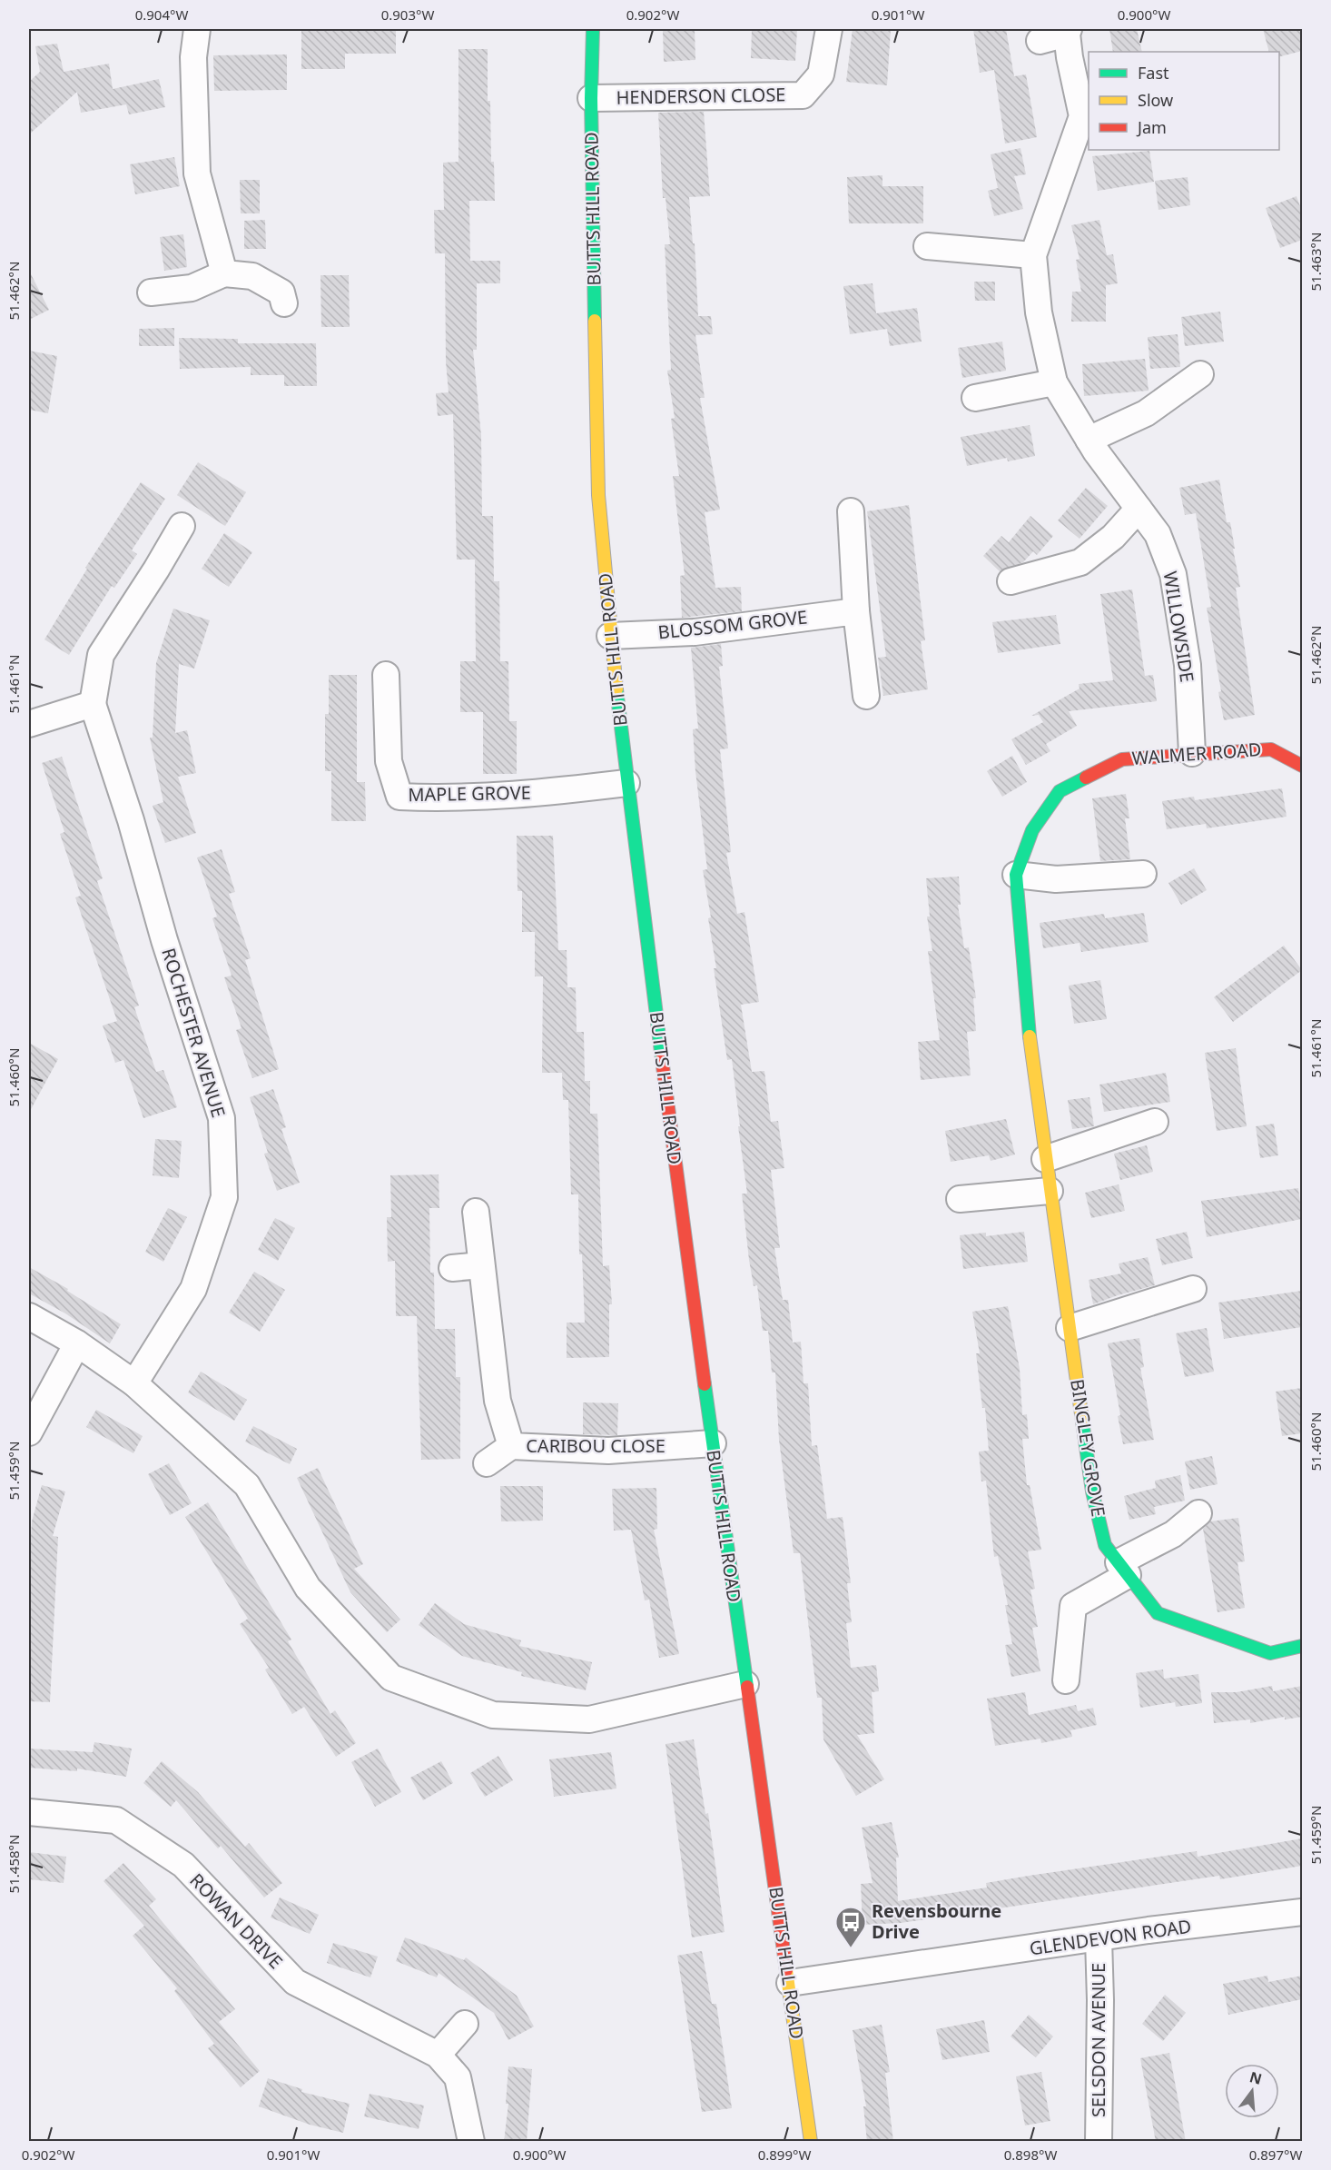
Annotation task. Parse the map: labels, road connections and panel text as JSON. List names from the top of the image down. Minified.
{"streets":{"street":["HENDERSON CLOSE","BUTTS HILL ROAD","BLOSSOM GROVE","WILLOWSIDE","WALMER ROAD","MAPLE GROVE","ROCHESTER AVENUE","CARIBOU CLOSE","BINGLEY GROVE","ROWAN DRIVE","GLENDEVON ROAD","SELSDON AVENUE"]},"crossings":[["HENDERSON CLOSE","BUTTS HILL ROAD"],["BUTTS HILL ROAD","BLOSSOM GROVE"],["BUTTS HILL ROAD","MAPLE GROVE"],["BUTTS HILL ROAD","CARIBOU CLOSE"],["BUTTS HILL ROAD","GLENDEVON ROAD"],["WILLOWSIDE","WALMER ROAD"],["WALMER ROAD","BINGLEY GROVE"],["GLENDEVON ROAD","SELSDON AVENUE"]],"places":{"bus stop":["Revensbourne Drive"]},"legend":["Fast","Slow","Jam"],"north":"top","coordinates":["0.904°W","0.903°W","0.902°W","0.901°W","0.900°W","51.463°N","51.462°N","51.461°N","51.460°N","51.459°N","51.458°N","0.899°W","0.898°W","0.897°W"]}
